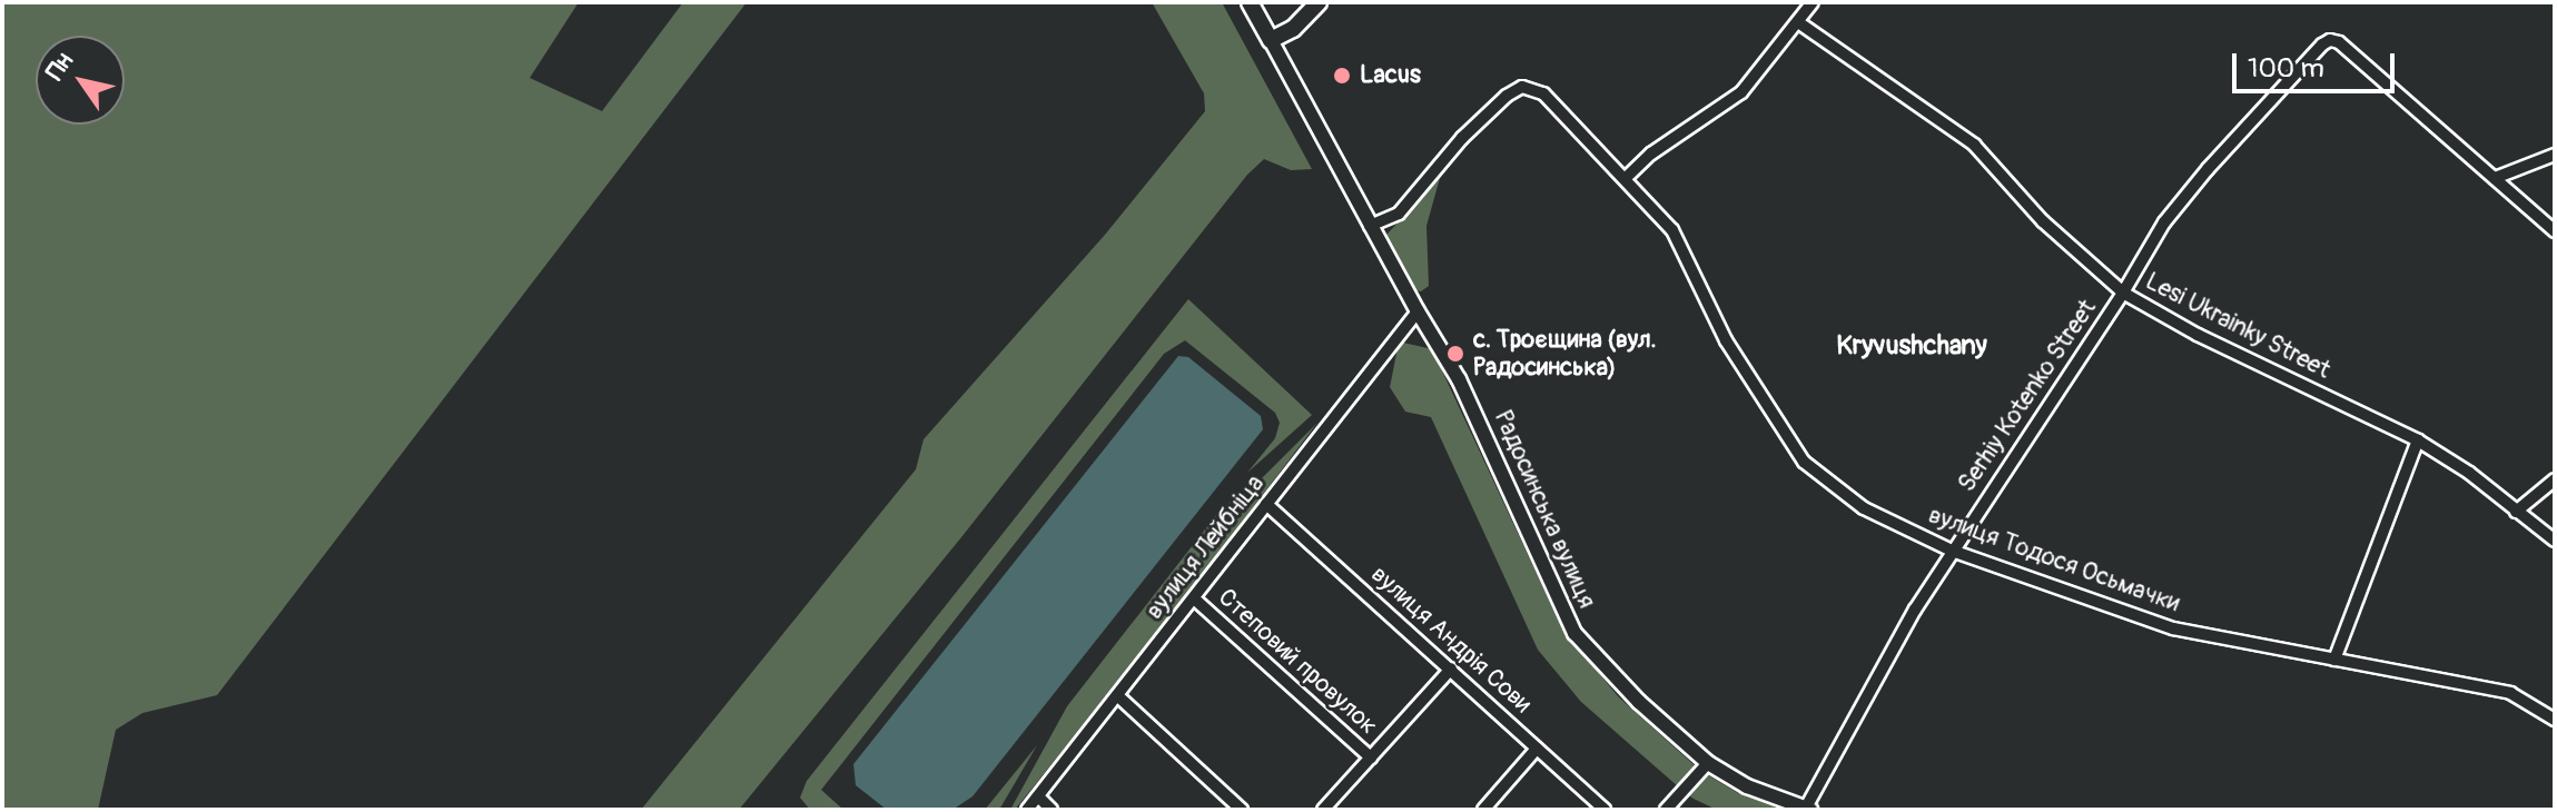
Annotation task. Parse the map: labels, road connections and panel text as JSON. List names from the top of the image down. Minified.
{"streets":{"main road":["Радосинська вулиця"],"street":["Lesi Ukrainky Street","Serhiy Kotenko Street","вулиця Лейбніца","вулиця Тодося Осьмачки","вулиця Андрія Сови","Степовий провулок"]},"crossings":[["Lesi Ukrainky Street","Serhiy Kotenko Street"],["Serhiy Kotenko Street","Радосинська вулиця"],["Serhiy Kotenko Street","вулиця Тодося Осьмачки"],["Радосинська вулиця","вулиця Лейбніца"],["Радосинська вулиця","вулиця Тодося Осьмачки"],["вулиця Лейбніца","вулиця Андрія Сови"],["вулиця Лейбніца","Степовий провулок"]],"districts":["Kryvushchany"],"places":["Lacus","с. Троєщина (вул. Радосинська)"],"scale_bar":"100 m","north":"top left"}
